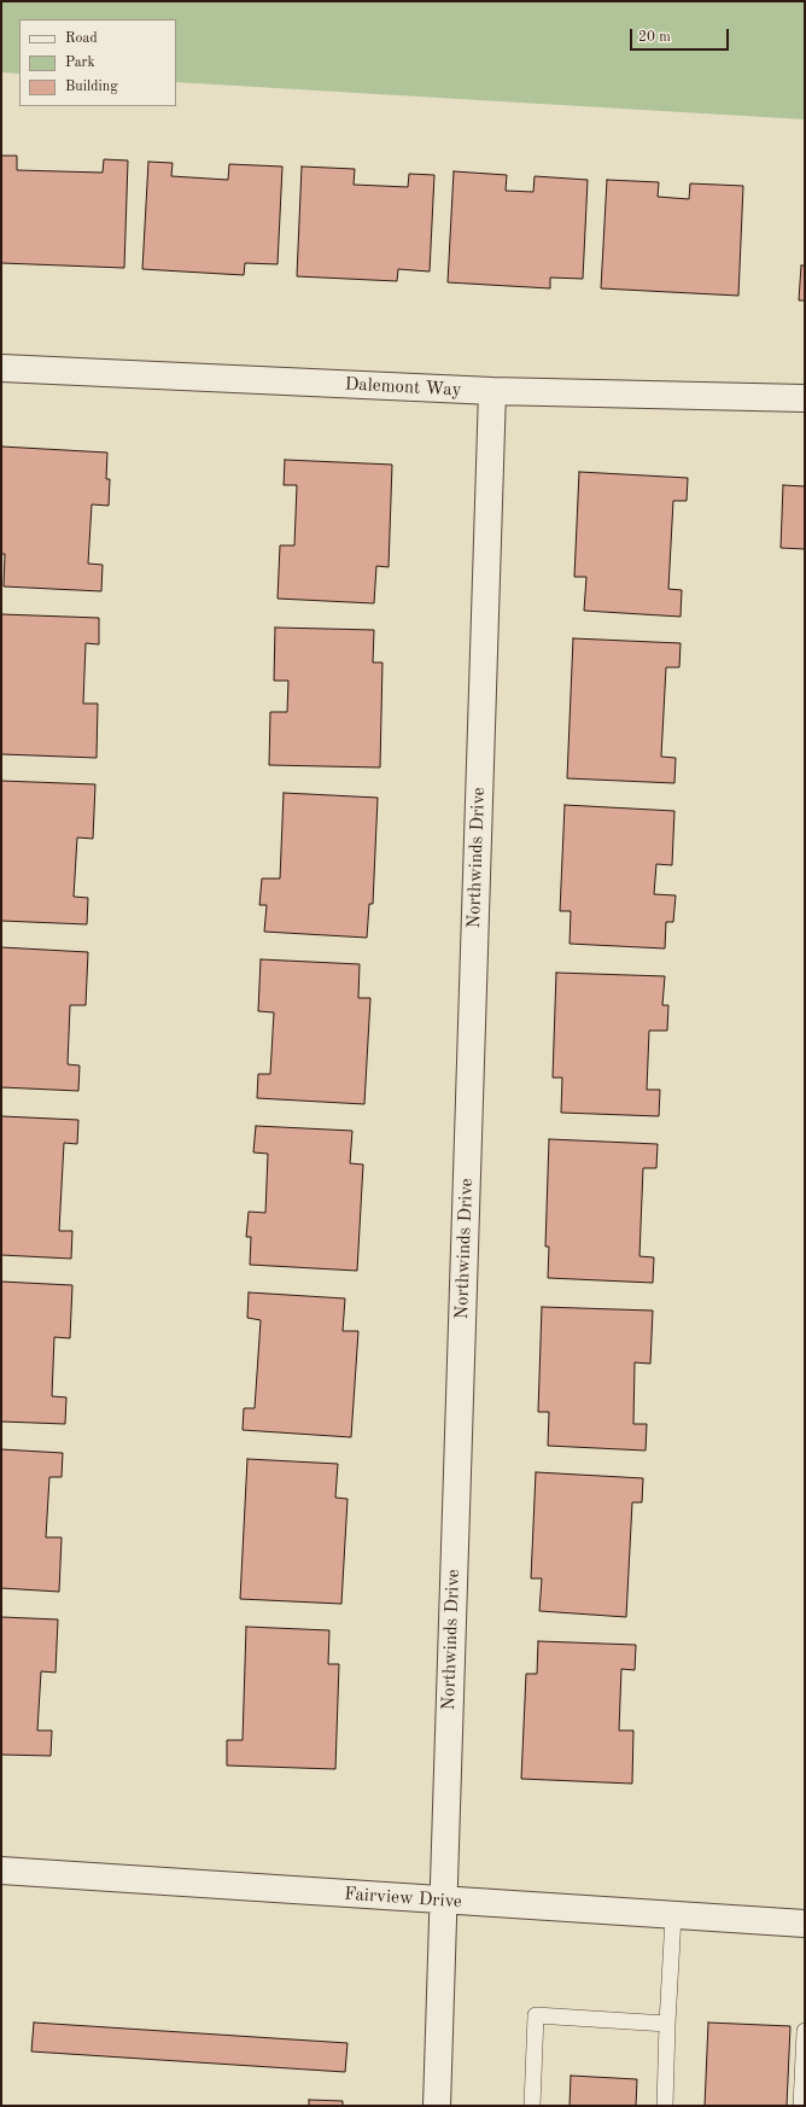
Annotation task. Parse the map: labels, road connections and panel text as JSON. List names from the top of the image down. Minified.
{"streets":{"street":["Dalemont Way","Northwinds Drive","Fairview Drive"]},"crossings":[["Dalemont Way","Northwinds Drive"],["Northwinds Drive","Fairview Drive"]],"legend":["Road","Park","Building"],"scale_bar":"20 m"}
